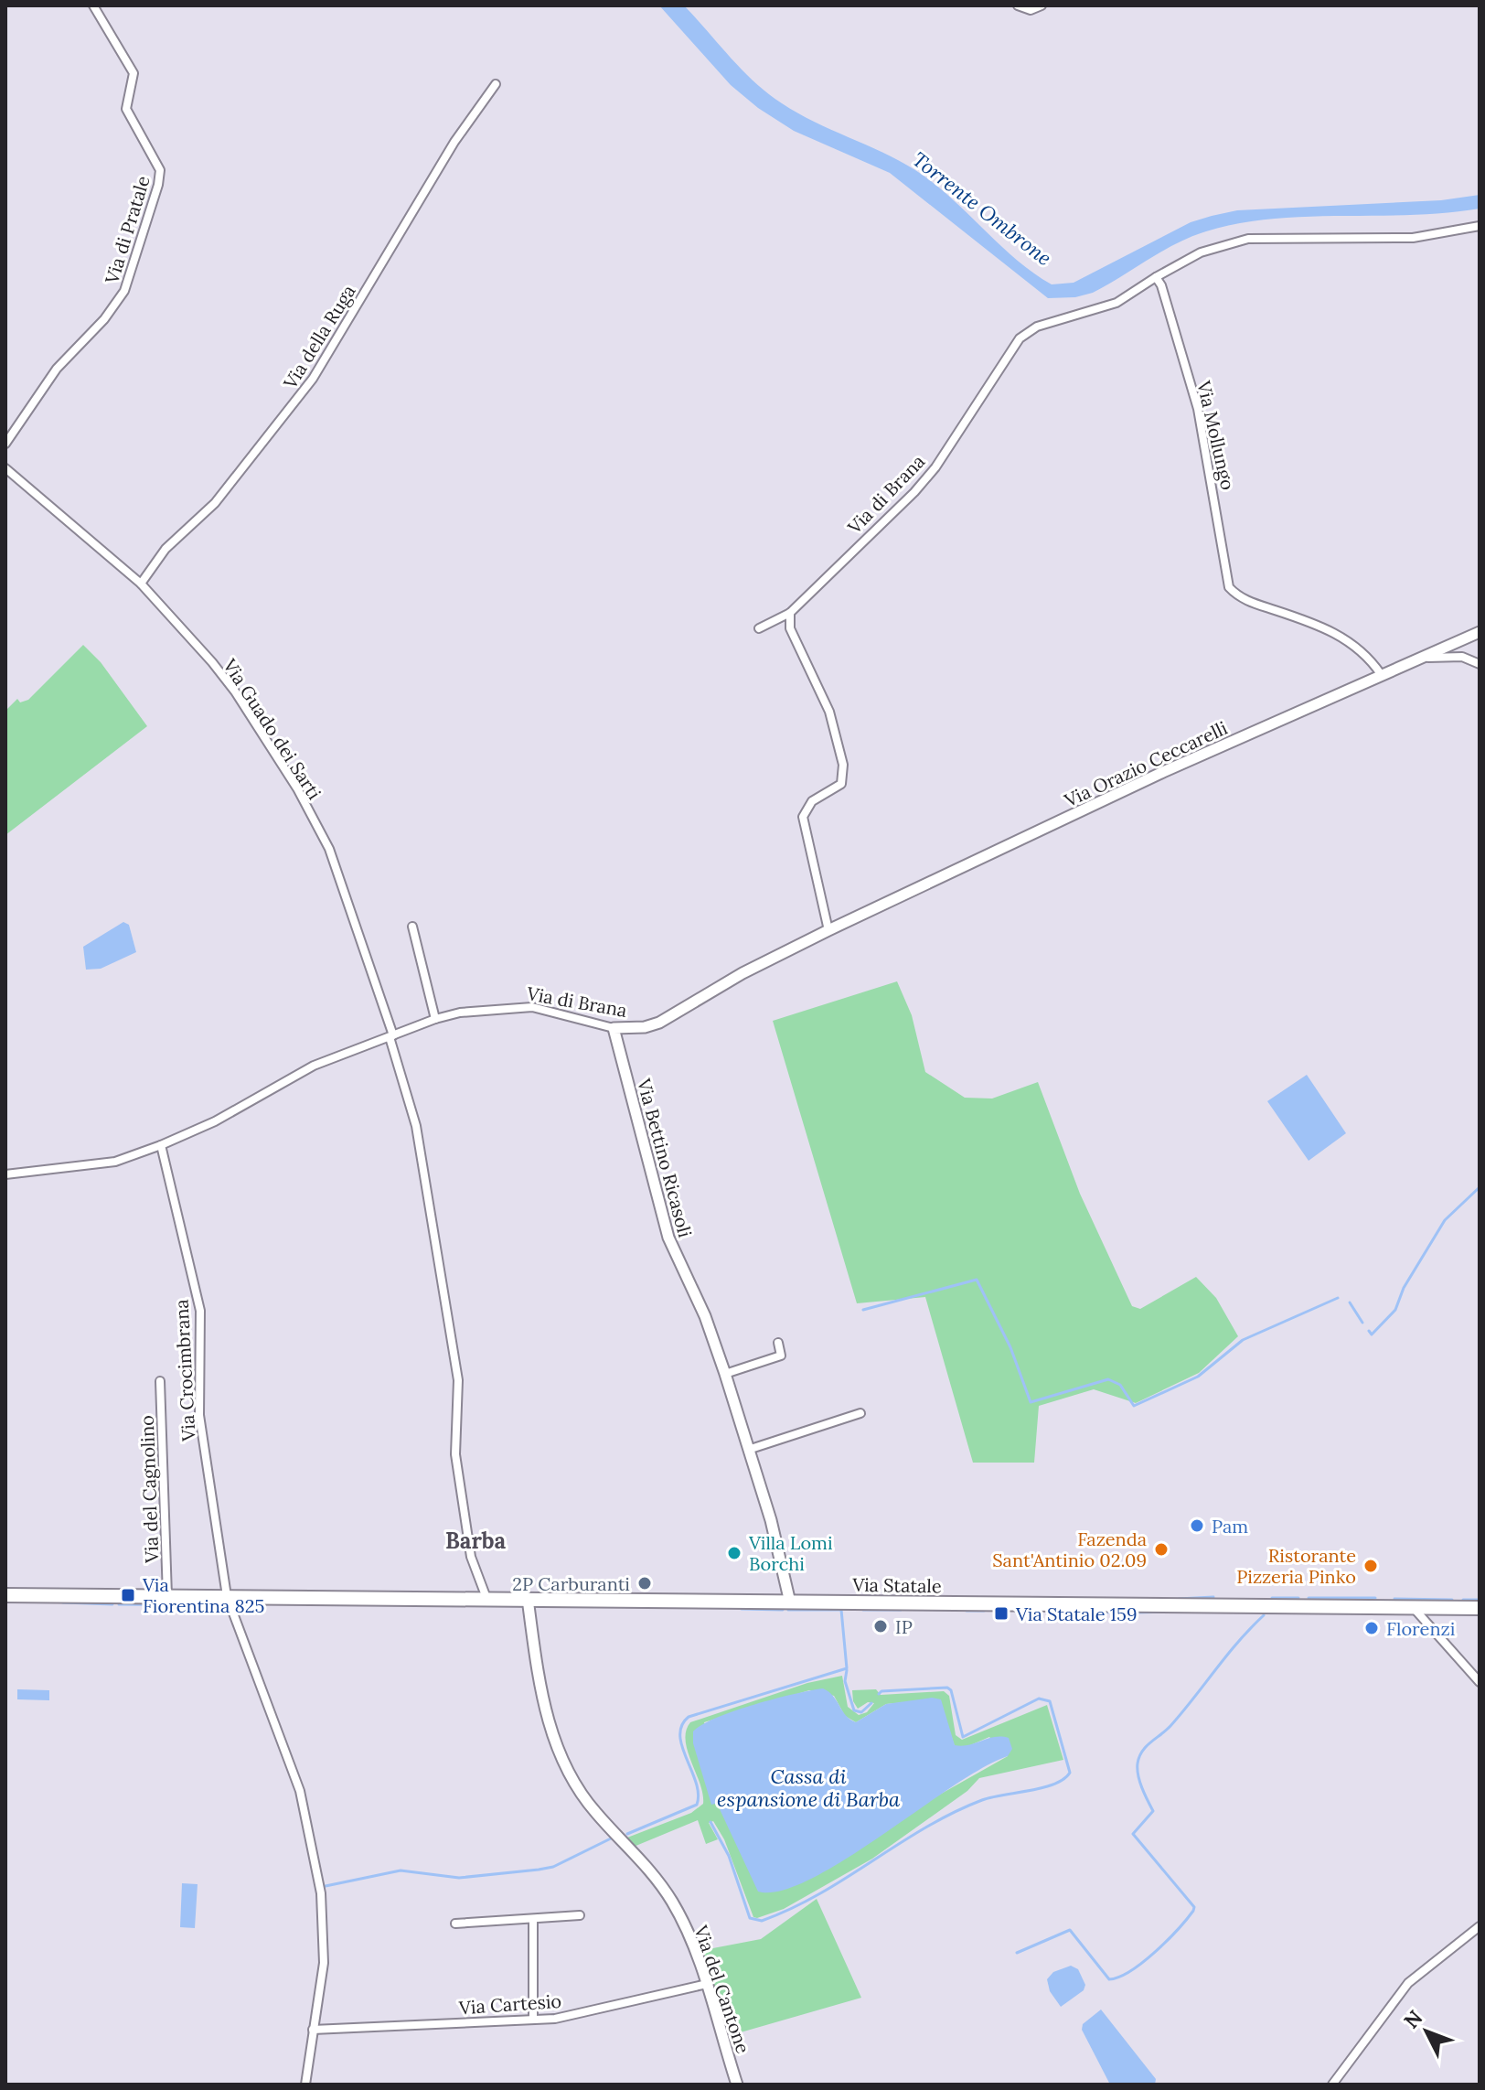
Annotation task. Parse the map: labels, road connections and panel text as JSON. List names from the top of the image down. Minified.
{"streets":{"main road":["Via Statale"],"street":["Via di Pratale","Via della Ruga","Via Mollungo","Via di Brana","Via Guado dei Sarti","Via Orazio Ceccarelli","Via Bettino Ricasoli","Via Crocimbrana","Via del Cagnolino","Via del Cantone","Via Cartesio"]},"crossings":[["Via della Ruga","Via Guado dei Sarti"],["Via Mollungo","Via di Brana"],["Via Mollungo","Via Orazio Ceccarelli"],["Via di Brana","Via Guado dei Sarti"],["Via di Brana","Via Orazio Ceccarelli"],["Via di Brana","Via Bettino Ricasoli"],["Via di Brana","Via Crocimbrana"],["Via Bettino Ricasoli","Via Statale"],["Via Crocimbrana","Via Statale"],["Via Crocimbrana","Via Cartesio"],["Via del Cagnolino","Via Statale"],["Via Statale","Via del Cantone"],["Via del Cantone","Via Cartesio"]],"districts":["Barba"],"water":["Torrente Ombrone","Cassa di espansione di Barba"],"places":{"other":["Pam","Fazenda Sant'Antinio 02.09","Villa Lomi Borchi","Ristorante Pizzeria Pinko","2P Carburanti","IP","Florenzi"],"transit":["Via Fiorentina 825","Via Statale 159"]},"north":"top left"}
